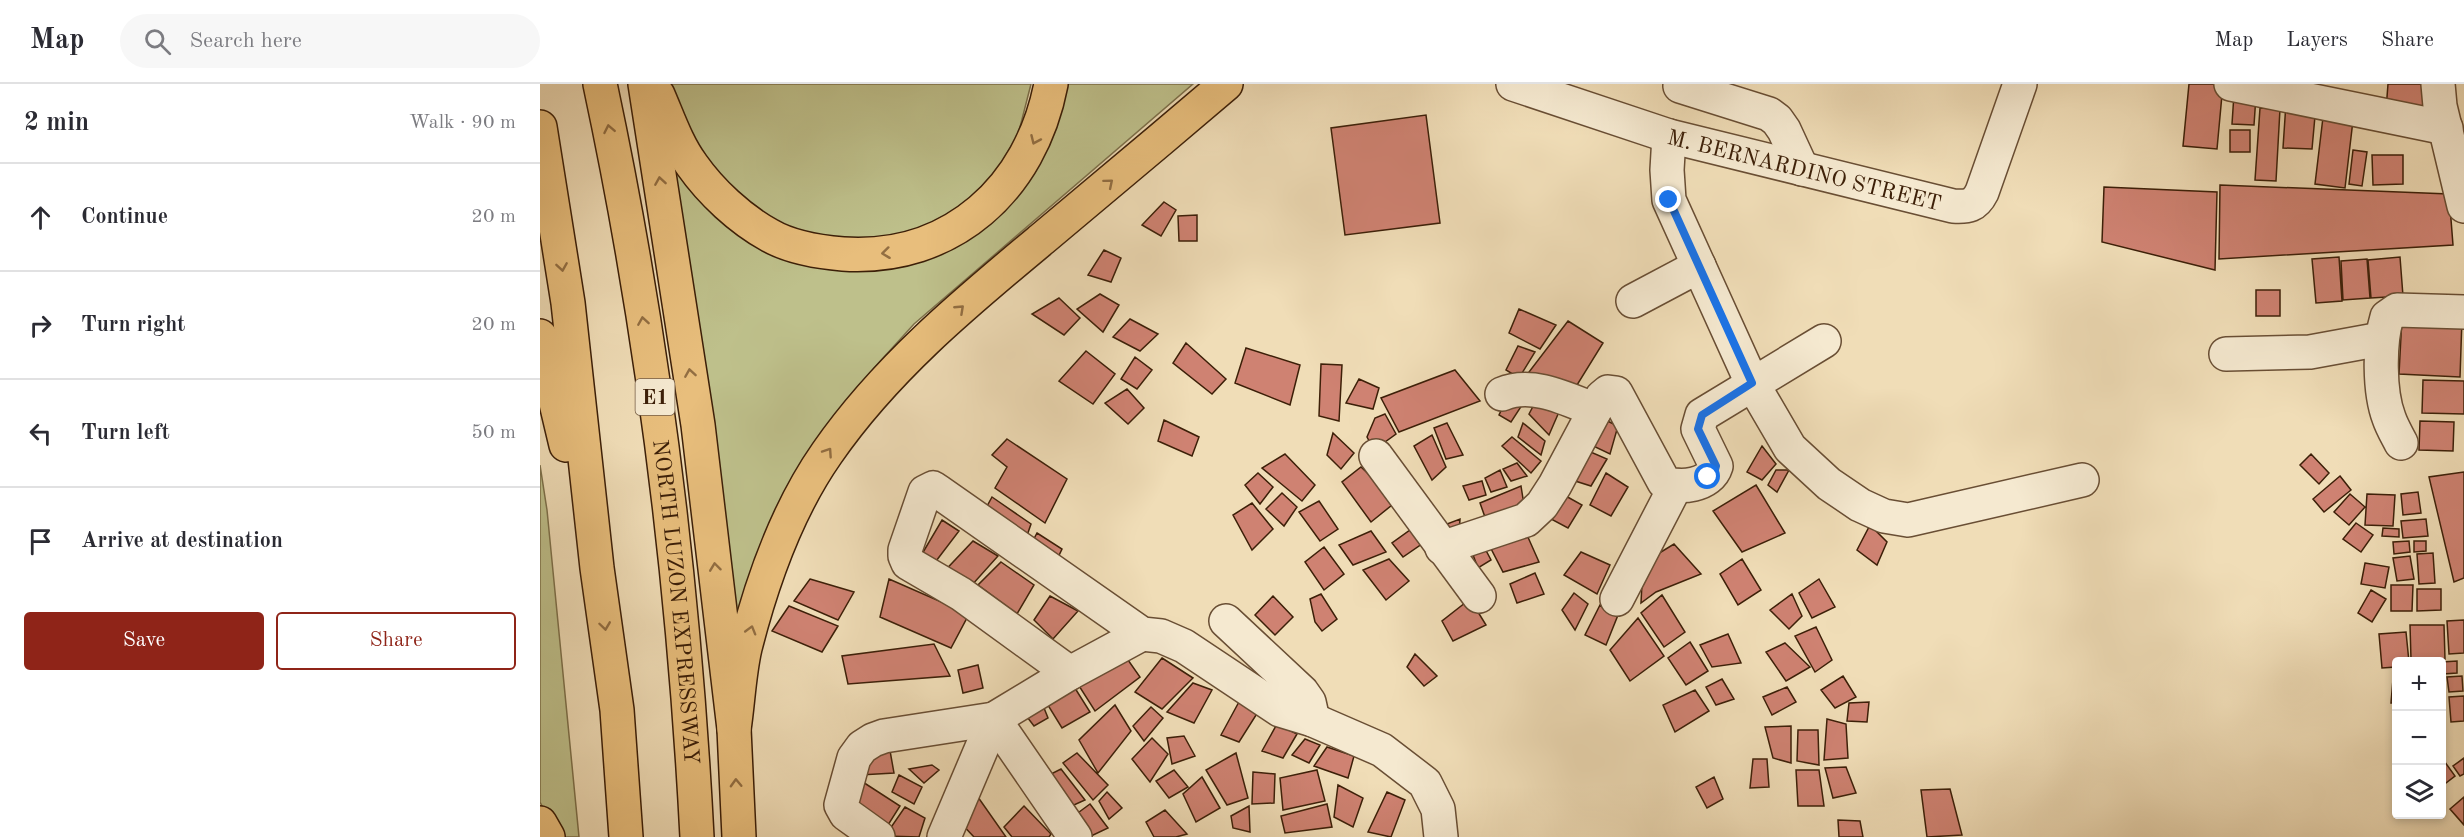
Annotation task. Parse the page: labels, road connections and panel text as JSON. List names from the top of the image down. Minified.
{"streets":{"highway":["E1","NORTH LUZON EXPRESSWAY"],"street":["M. BERNARDINO STREET"]},"page":{"header":"Map","search":"Search here","nav":["Map","Layers","Share"],"heading":["2 min","Walk · 90 m"],"list":[["Continue","20 m"],["Turn right","20 m"],["Turn left","50 m"],"Arrive at destination"],"buttons":["Save","Share"],"map_buttons":["+","−"]}}
